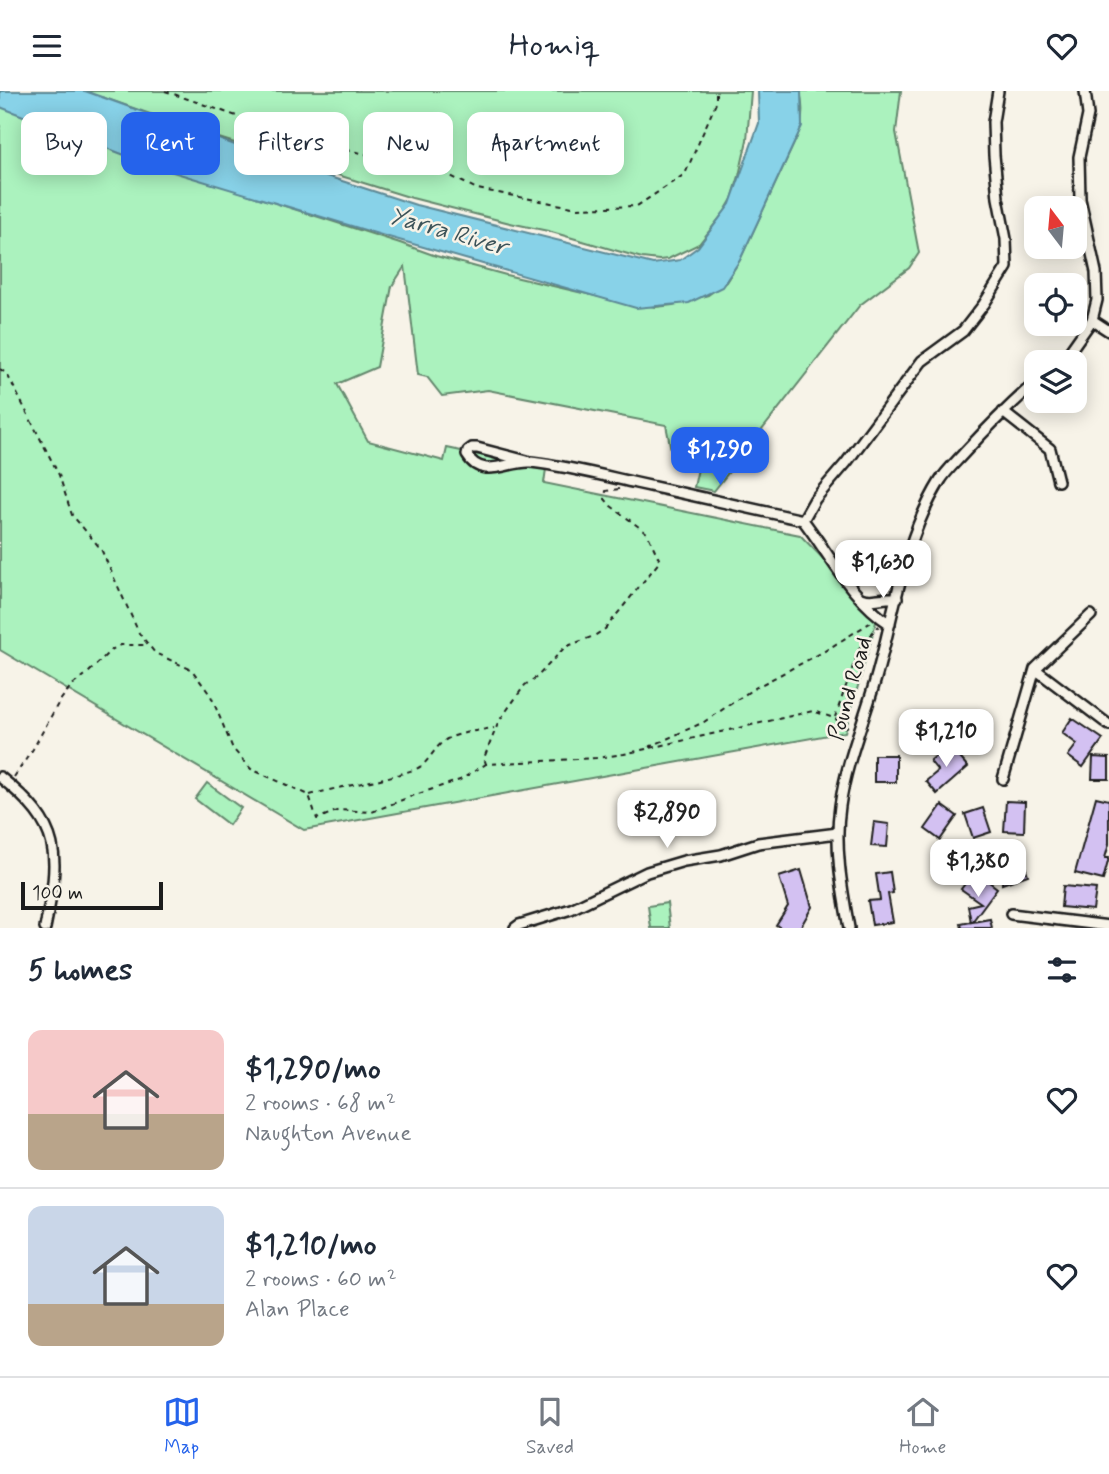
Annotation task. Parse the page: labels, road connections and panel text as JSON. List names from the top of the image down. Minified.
{"streets":{"street":["Pound Road"]},"water":["Yarra River"],"scale_bar":"100 m","north":"top","page":{"header":"Homiq","chip":["Buy","Rent","Filters","New","Apartment"],"price":["$1,290","$1,630","$1,210","$2,890","$1,380"],"scale":"100 m","heading":"5 homes","list":[{"name":"$1,290/mo","note":"2 rooms · 68 m² · Naughton Avenue"},{"name":"$1,210/mo","note":"2 rooms · 60 m² · Alan Place"}],"tabs":["Map","Saved","Home"]}}
